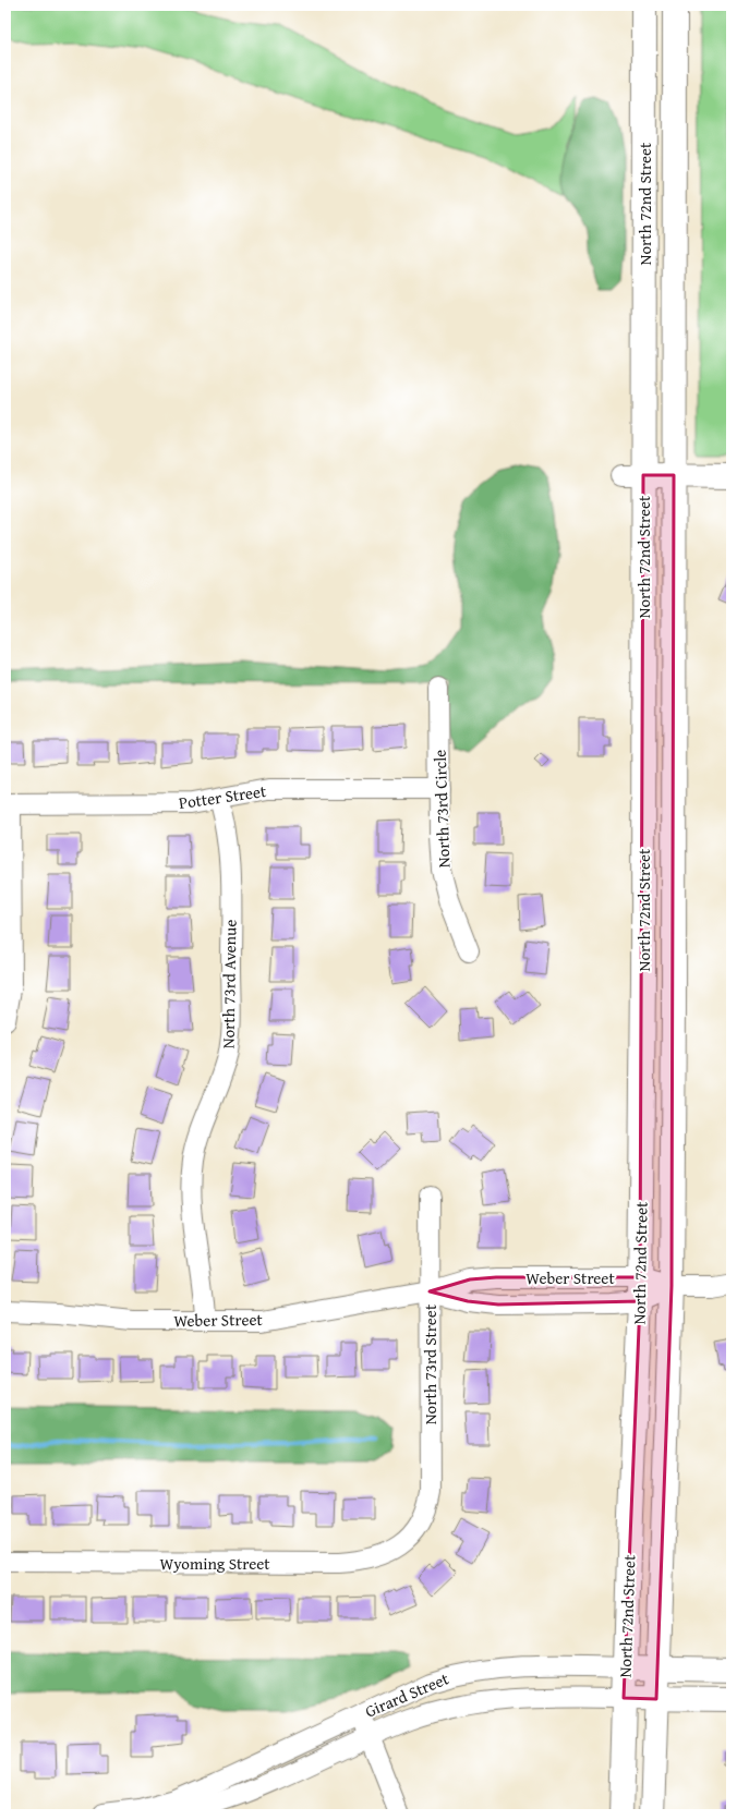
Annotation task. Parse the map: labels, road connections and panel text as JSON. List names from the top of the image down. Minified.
{"streets":{"main road":["North 72nd Street","Girard Street"],"street":["Potter Street","North 73rd Circle","North 73rd Avenue","Weber Street","North 73rd Street","Wyoming Street"]},"crossings":[["North 72nd Street","Weber Street"],["North 72nd Street","Girard Street"],["Potter Street","North 73rd Circle"],["Potter Street","North 73rd Avenue"],["North 73rd Avenue","Weber Street"],["Weber Street","North 73rd Street"],["North 73rd Street","Wyoming Street"]]}
